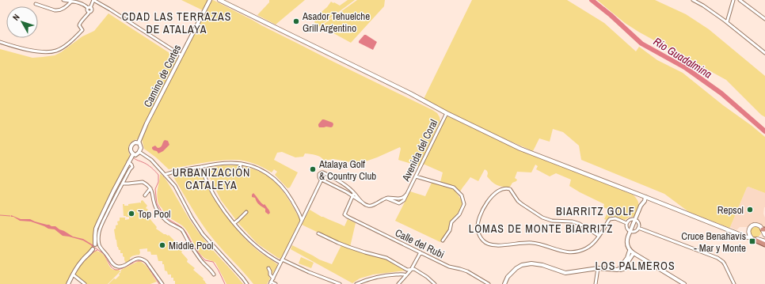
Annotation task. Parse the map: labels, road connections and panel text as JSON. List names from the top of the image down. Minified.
{"streets":{"street":["Camino de Cortes","Avenida del Coral","Calle del Rubi"]},"districts":["CDAD LAS TERRAZAS DE ATALAYA","URBANIZACIÓN CATALEYA","BIARRITZ GOLF","LOMAS DE MONTE BIARRITZ","LOS PALMEROS"],"water":["Rio Guadalmina"],"places":{"other":["Asador Tehuelche Grill Argentino","Atalaya Golf & Country Club","Repsol","Top Pool","Middle Pool"],"transit":["Cruce Benahavís - Mar y Monte"]},"north":"top left"}
